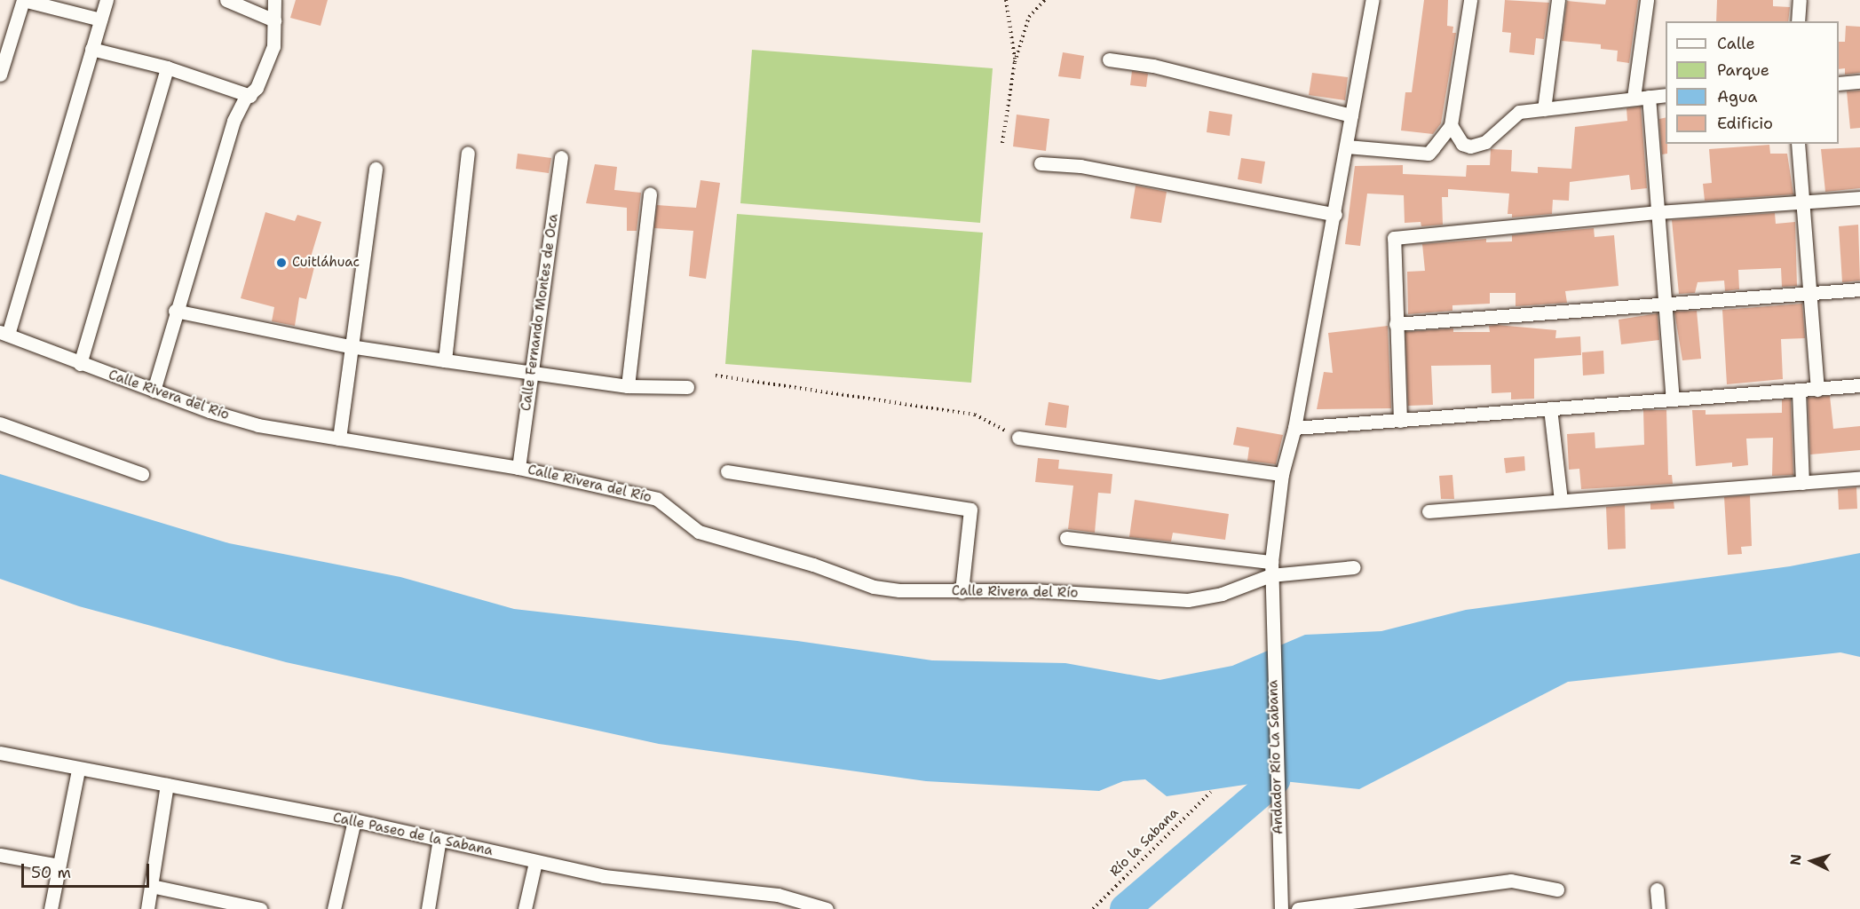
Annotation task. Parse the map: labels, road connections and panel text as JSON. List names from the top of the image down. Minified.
{"streets":{"street":["Calle Fernando Montes de Oca","Calle Rivera del Río","Andador Río La Sabana","Calle Paseo de la Sabana"],"path":["Río la Sabana"]},"crossings":[["Calle Fernando Montes de Oca","Calle Rivera del Río"],["Calle Rivera del Río","Andador Río La Sabana"]],"places":["Cuitláhuac"],"legend":["Calle","Parque","Agua","Edificio"],"scale_bar":"50 m","north":"left"}
